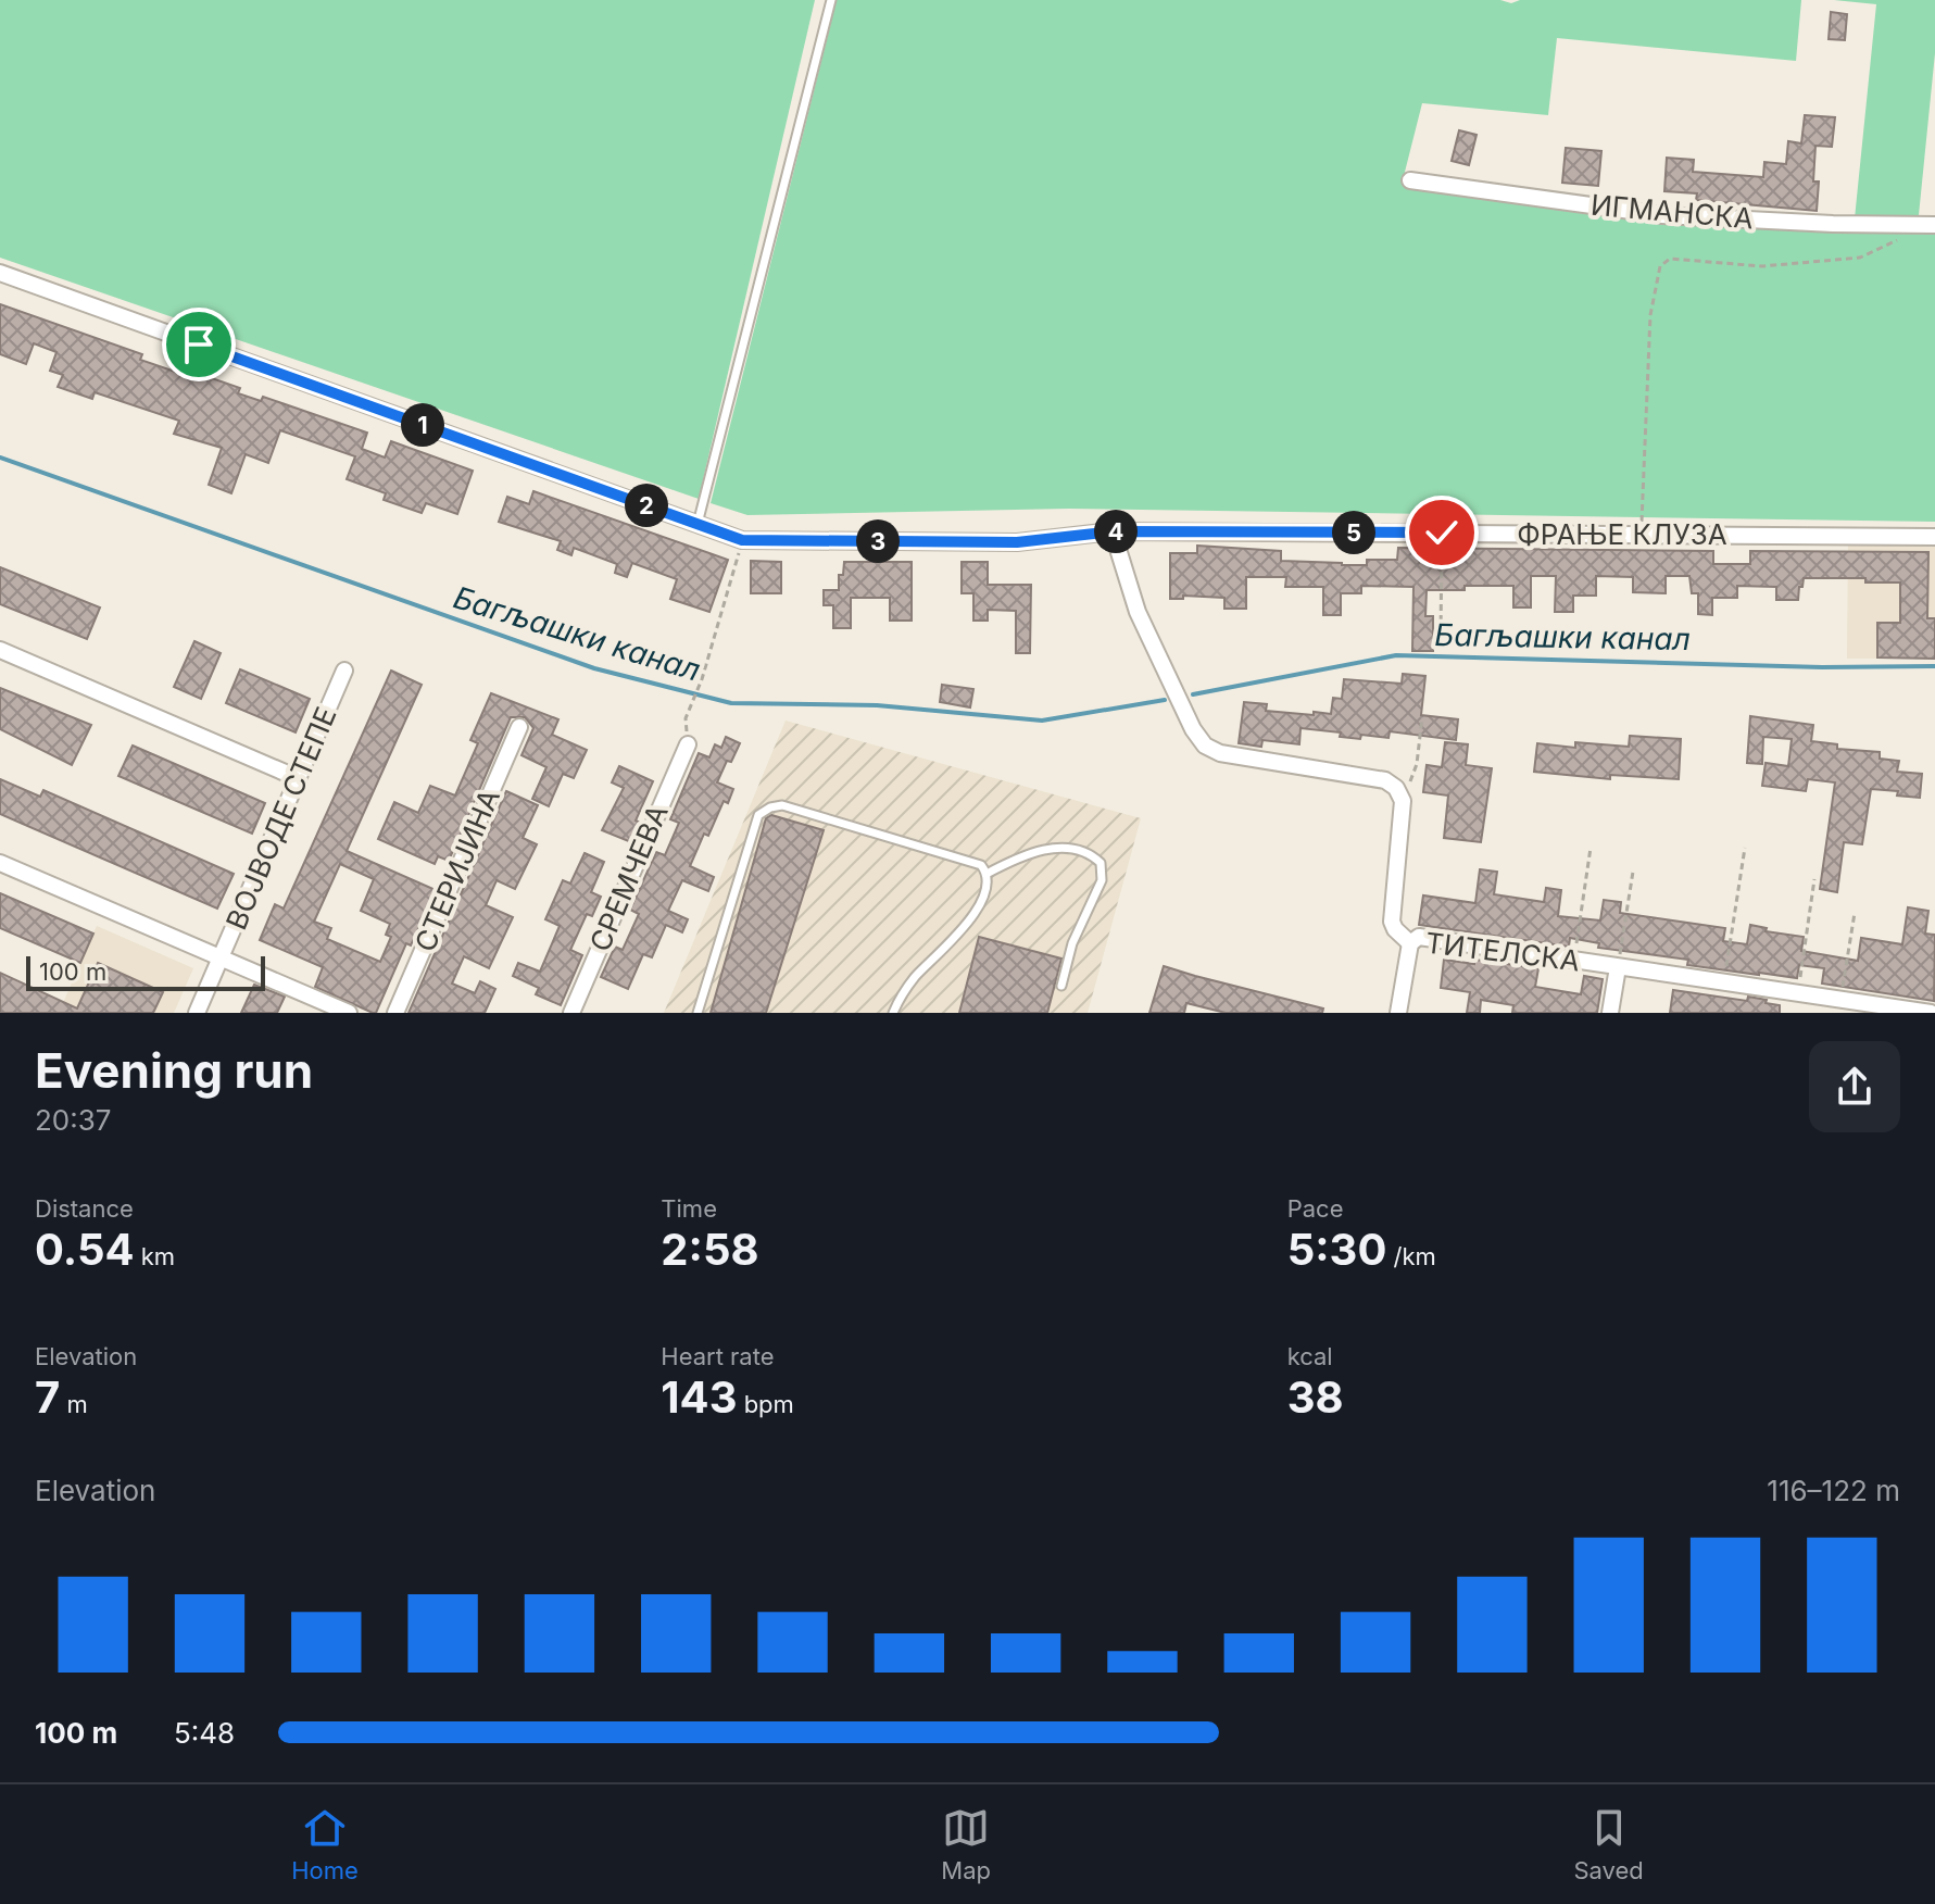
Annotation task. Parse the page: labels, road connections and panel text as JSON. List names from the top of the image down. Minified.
{"streets":{"street":["ИГМАНСКА","ФРАЊЕ КЛУЗА","ВОЈВОДЕ СТЕПЕ","СТЕРИЈИНА","СРЕМЧЕВА","ТИТЕЛСКА"]},"water":["Багљашки канал"],"scale_bar":"100 m","page":{"pins":["1","2","4","5","3"],"scale":"100 m","heading":["Evening run","20:37"],"stats":[["Distance","0.54 km"],["Time","2:58"],["Pace","5:30 /km"],["Elevation","7 m"],["Heart rate","143 bpm"],["kcal","38"]],"chart":["Elevation","116–122 m"],"list":[{"name":"100 m","note":"5:48"}],"tabs":["Home","Map","Saved"]}}
